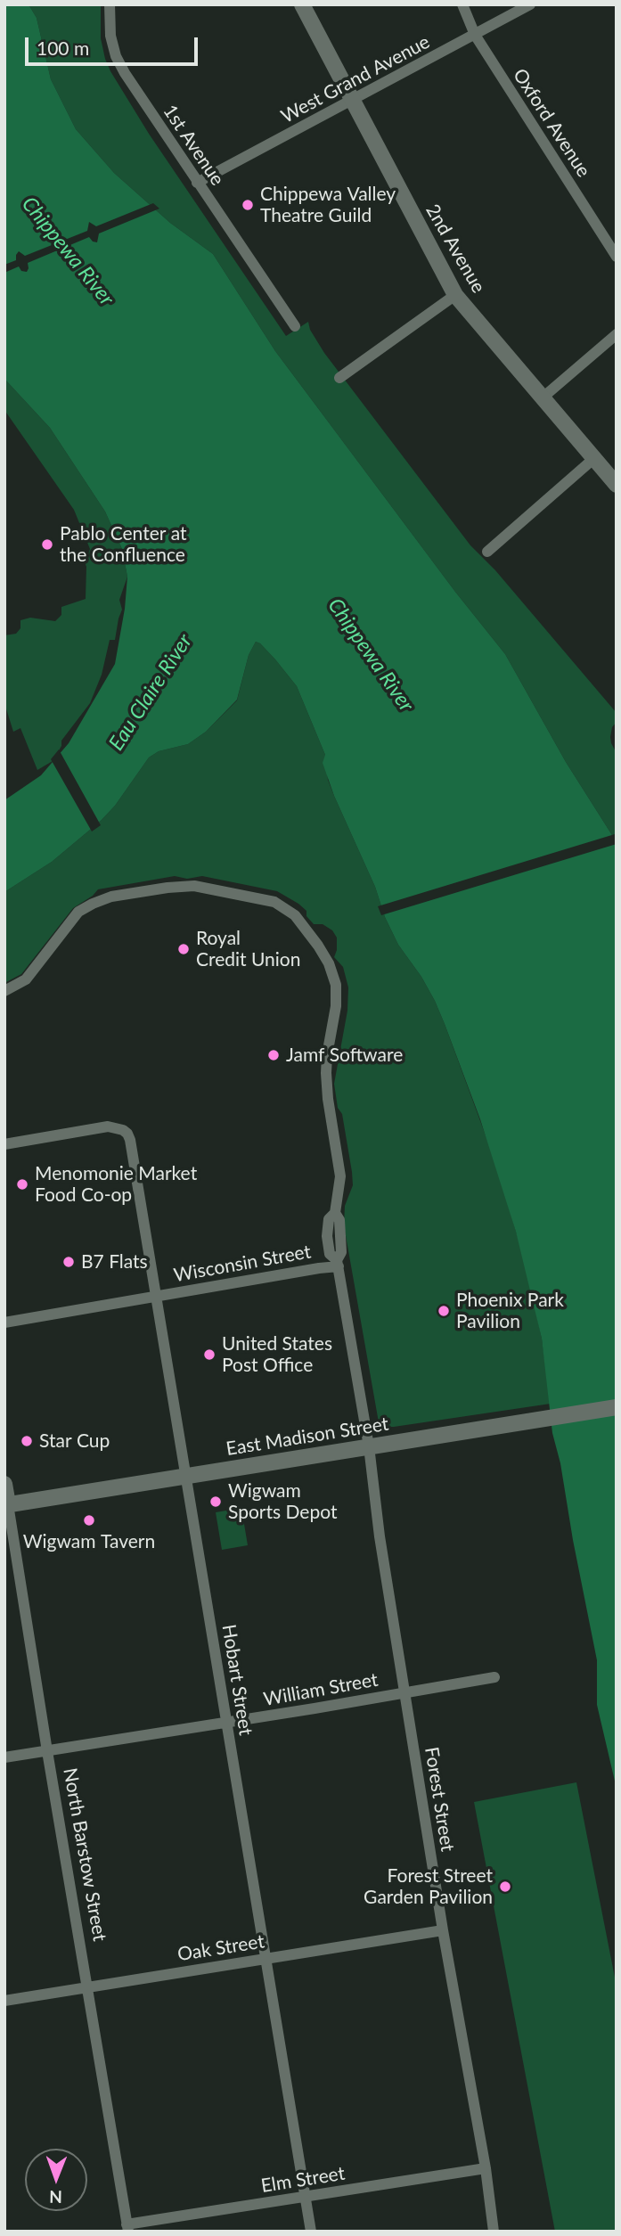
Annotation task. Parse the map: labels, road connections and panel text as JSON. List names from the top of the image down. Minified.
{"streets":{"main road":["2nd Avenue","East Madison Street","North Barstow Street"],"street":["West Grand Avenue","Oxford Avenue","1st Avenue","Wisconsin Street","Hobart Street","William Street","Forest Street","Oak Street","Elm Street"]},"crossings":[["West Grand Avenue","Oxford Avenue"],["West Grand Avenue","1st Avenue"],["West Grand Avenue","2nd Avenue"],["Wisconsin Street","Hobart Street"],["Wisconsin Street","Forest Street"],["East Madison Street","Hobart Street"],["East Madison Street","Forest Street"],["East Madison Street","North Barstow Street"],["Hobart Street","William Street"],["Hobart Street","Oak Street"],["Hobart Street","Elm Street"],["William Street","Forest Street"],["William Street","North Barstow Street"],["Forest Street","Oak Street"],["Forest Street","Elm Street"],["North Barstow Street","Oak Street"],["North Barstow Street","Elm Street"]],"water":["Chippewa River","Eau Claire River"],"places":["Chippewa Valley Theatre Guild","Pablo Center at the Confluence","Royal Credit Union","Jamf Software","Menomonie Market Food Co-op","B7 Flats","Phoenix Park Pavilion","United States Post Office","Star Cup","Wigwam Sports Depot","Wigwam Tavern","Forest Street Garden Pavilion"],"scale_bar":"100 m","north":"bottom"}
